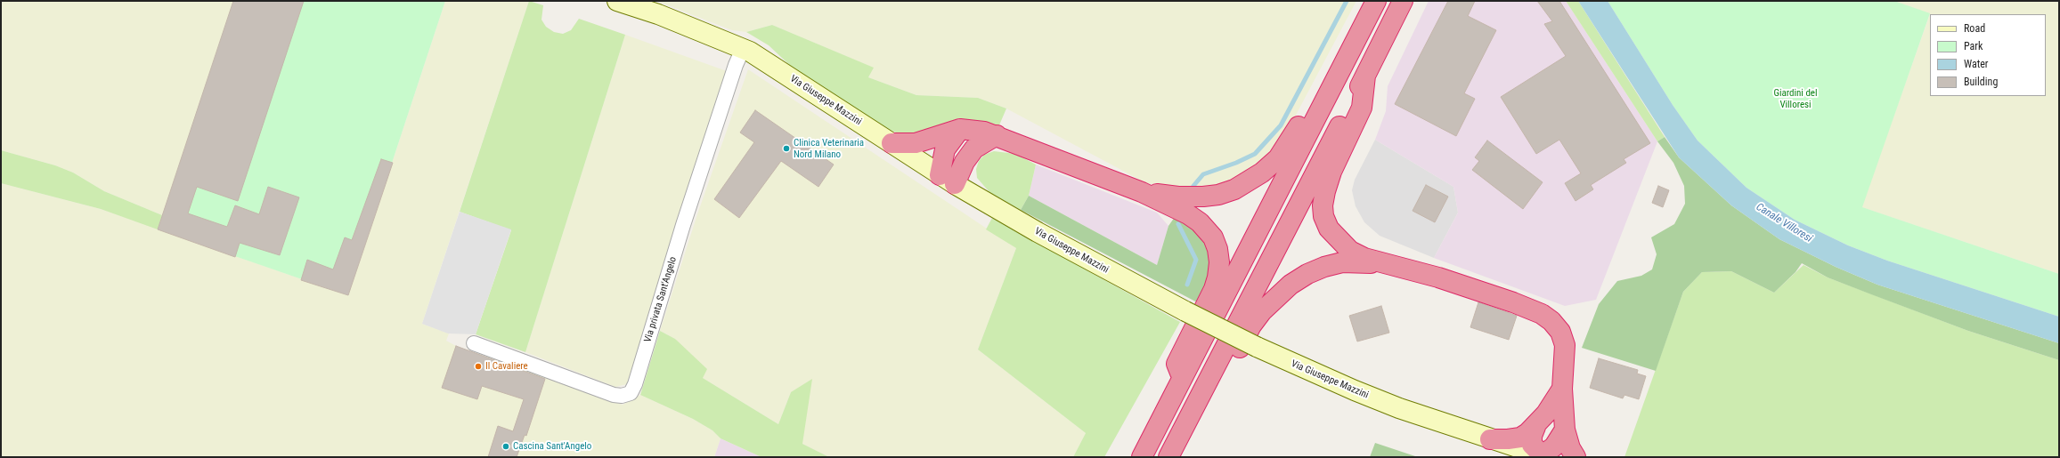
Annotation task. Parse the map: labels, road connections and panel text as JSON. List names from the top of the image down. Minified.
{"streets":{"street":["Via Giuseppe Mazzini","Via privata Sant'Angelo"]},"crossings":[["Via Giuseppe Mazzini","Via privata Sant'Angelo"]],"water":["Canale Villoresi"],"parks":["Giardini del Villoresi"],"places":["Clinica Veterinaria Nord Milano","Il Cavaliere","Cascina Sant'Angelo"],"legend":["Road","Park","Water","Building"]}
